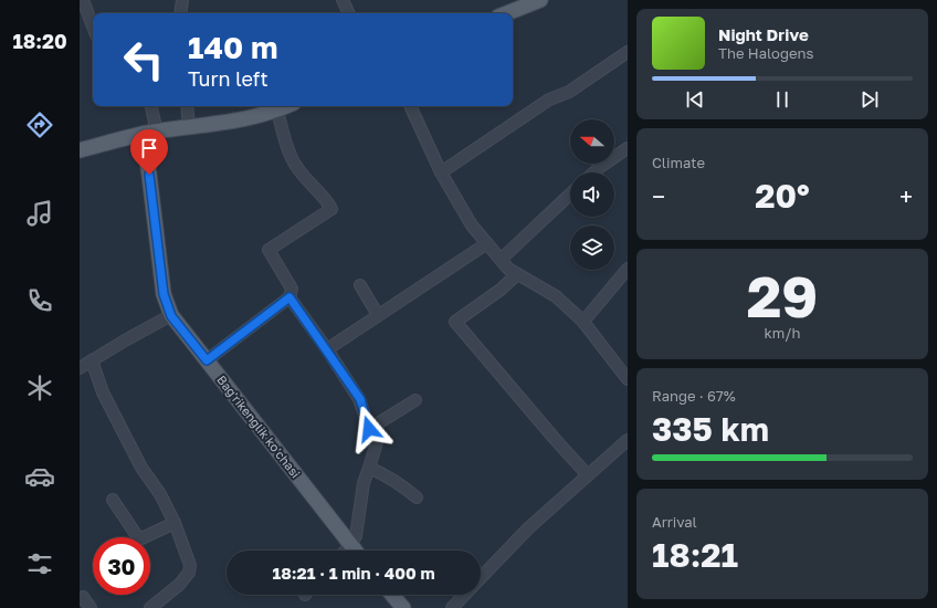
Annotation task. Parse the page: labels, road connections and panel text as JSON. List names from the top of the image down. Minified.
{"streets":{"main road":["Bag'rikenglik ko'chasi"]},"north":"left","page":{"tabs":"18:20","turn":["140 m","Turn left"],"song":["Night Drive","The Halogens"],"tile":["Climate",["29","km/h"],["Range · 67%","335 km"],["Arrival","18:21"]],"heat":["−","20°","+"],"limit":"30","trip":"18:21 · 1 min · 400 m"}}
